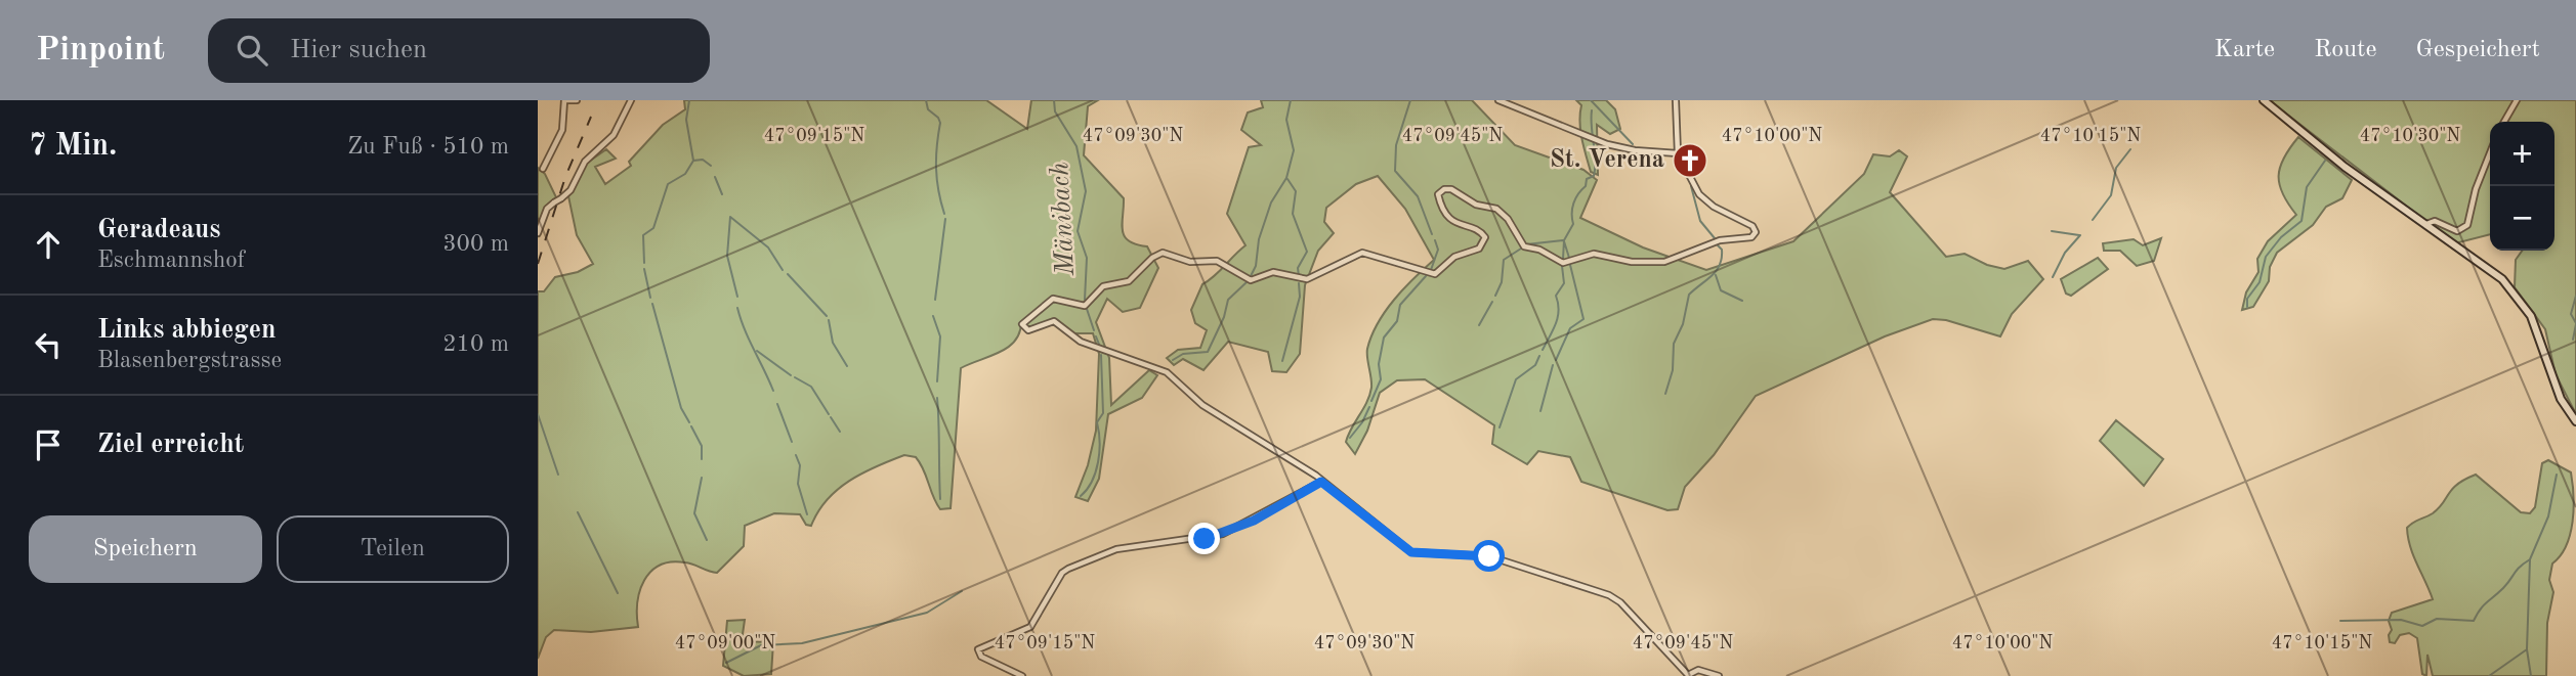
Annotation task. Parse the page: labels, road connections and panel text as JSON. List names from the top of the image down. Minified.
{"water":["Mänibach"],"places":{"church":["St. Verena"]},"page":{"header":"Pinpoint","search":"Hier suchen","nav":["Karte","Route","Gespeichert"],"heading":["7 Min.","Zu Fuß · 510 m"],"map_buttons":["+","−"],"list":[["Geradeaus","Eschmannshof","300 m"],["Links abbiegen","Blasenbergstrasse","210 m"],"Ziel erreicht"],"buttons":["Speichern","Teilen"]},"coordinates":["47°10'00\"N","47°09'15\"N","47°09'30\"N","47°09'45\"N","47°10'15\"N","47°10'30\"N","47°09'00\"N"]}
